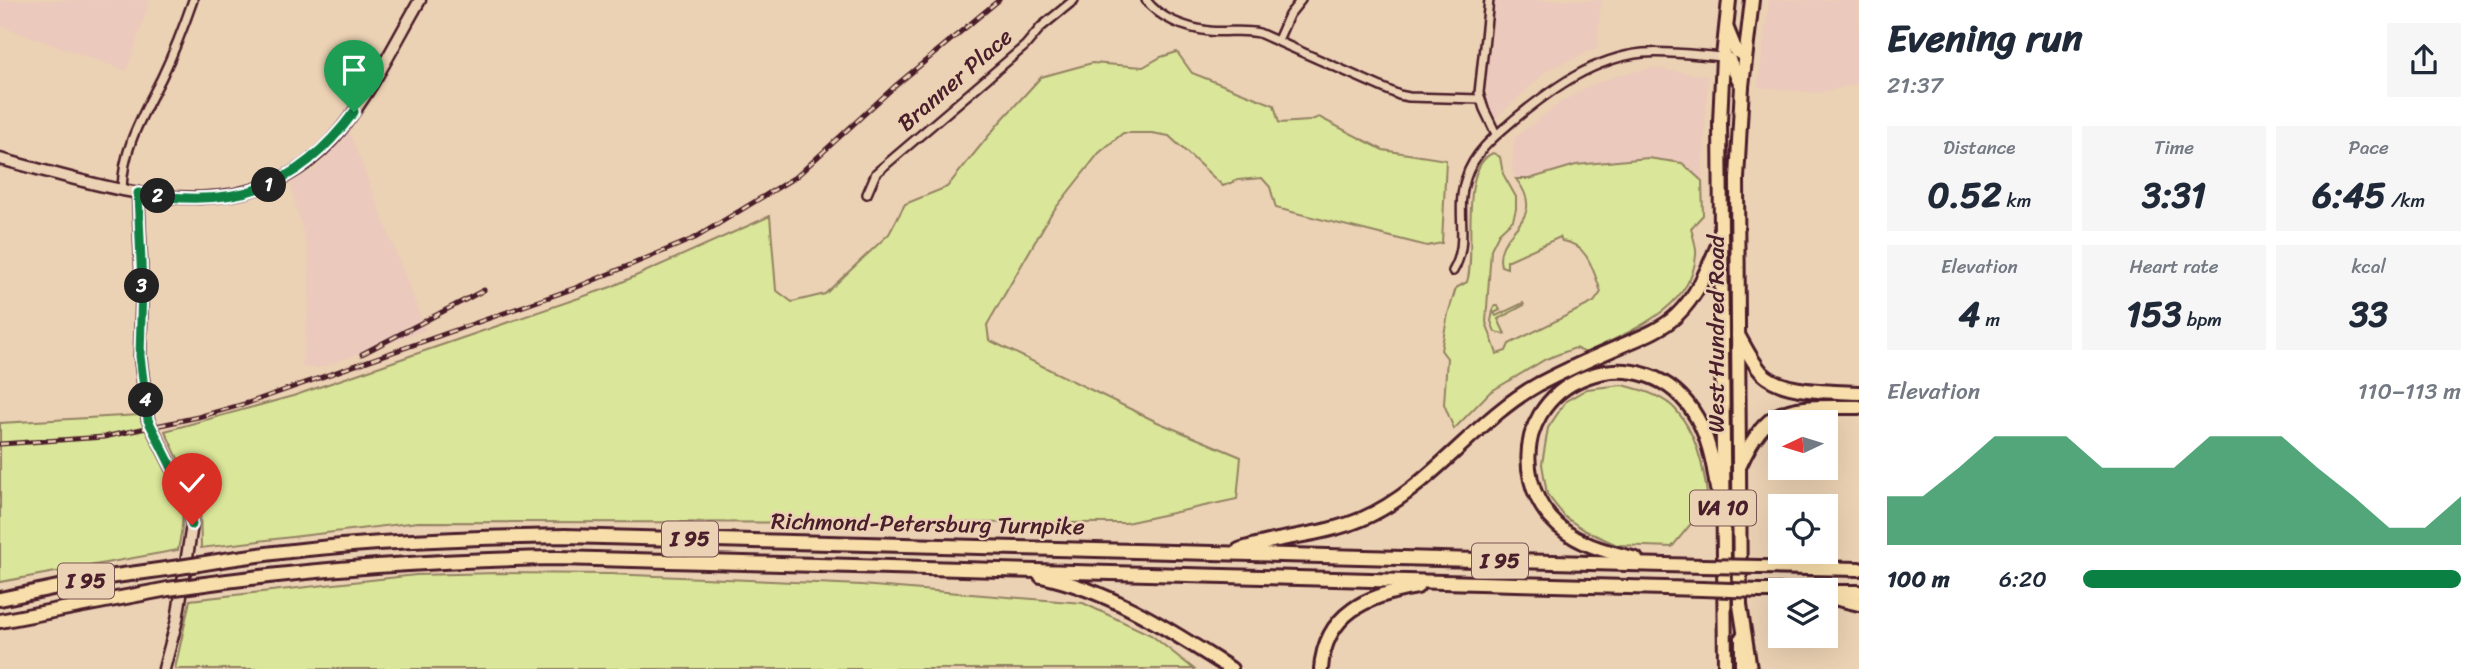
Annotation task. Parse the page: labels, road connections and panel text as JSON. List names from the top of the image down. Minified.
{"streets":{"highway":["West Hundred Road","VA 10","Richmond-Petersburg Turnpike","I 95"],"street":["Branner Place"]},"north":"left","page":{"heading":["Evening run","21:37"],"stats":[["Distance","0.52 km"],["Time","3:31"],["Pace","6:45 /km"],["Elevation","4 m"],["Heart rate","153 bpm"],["kcal","33"]],"pins":["1","2","3","4"],"chart":["Elevation","110–113 m"],"list":[{"name":"100 m","note":"6:20"}]}}
